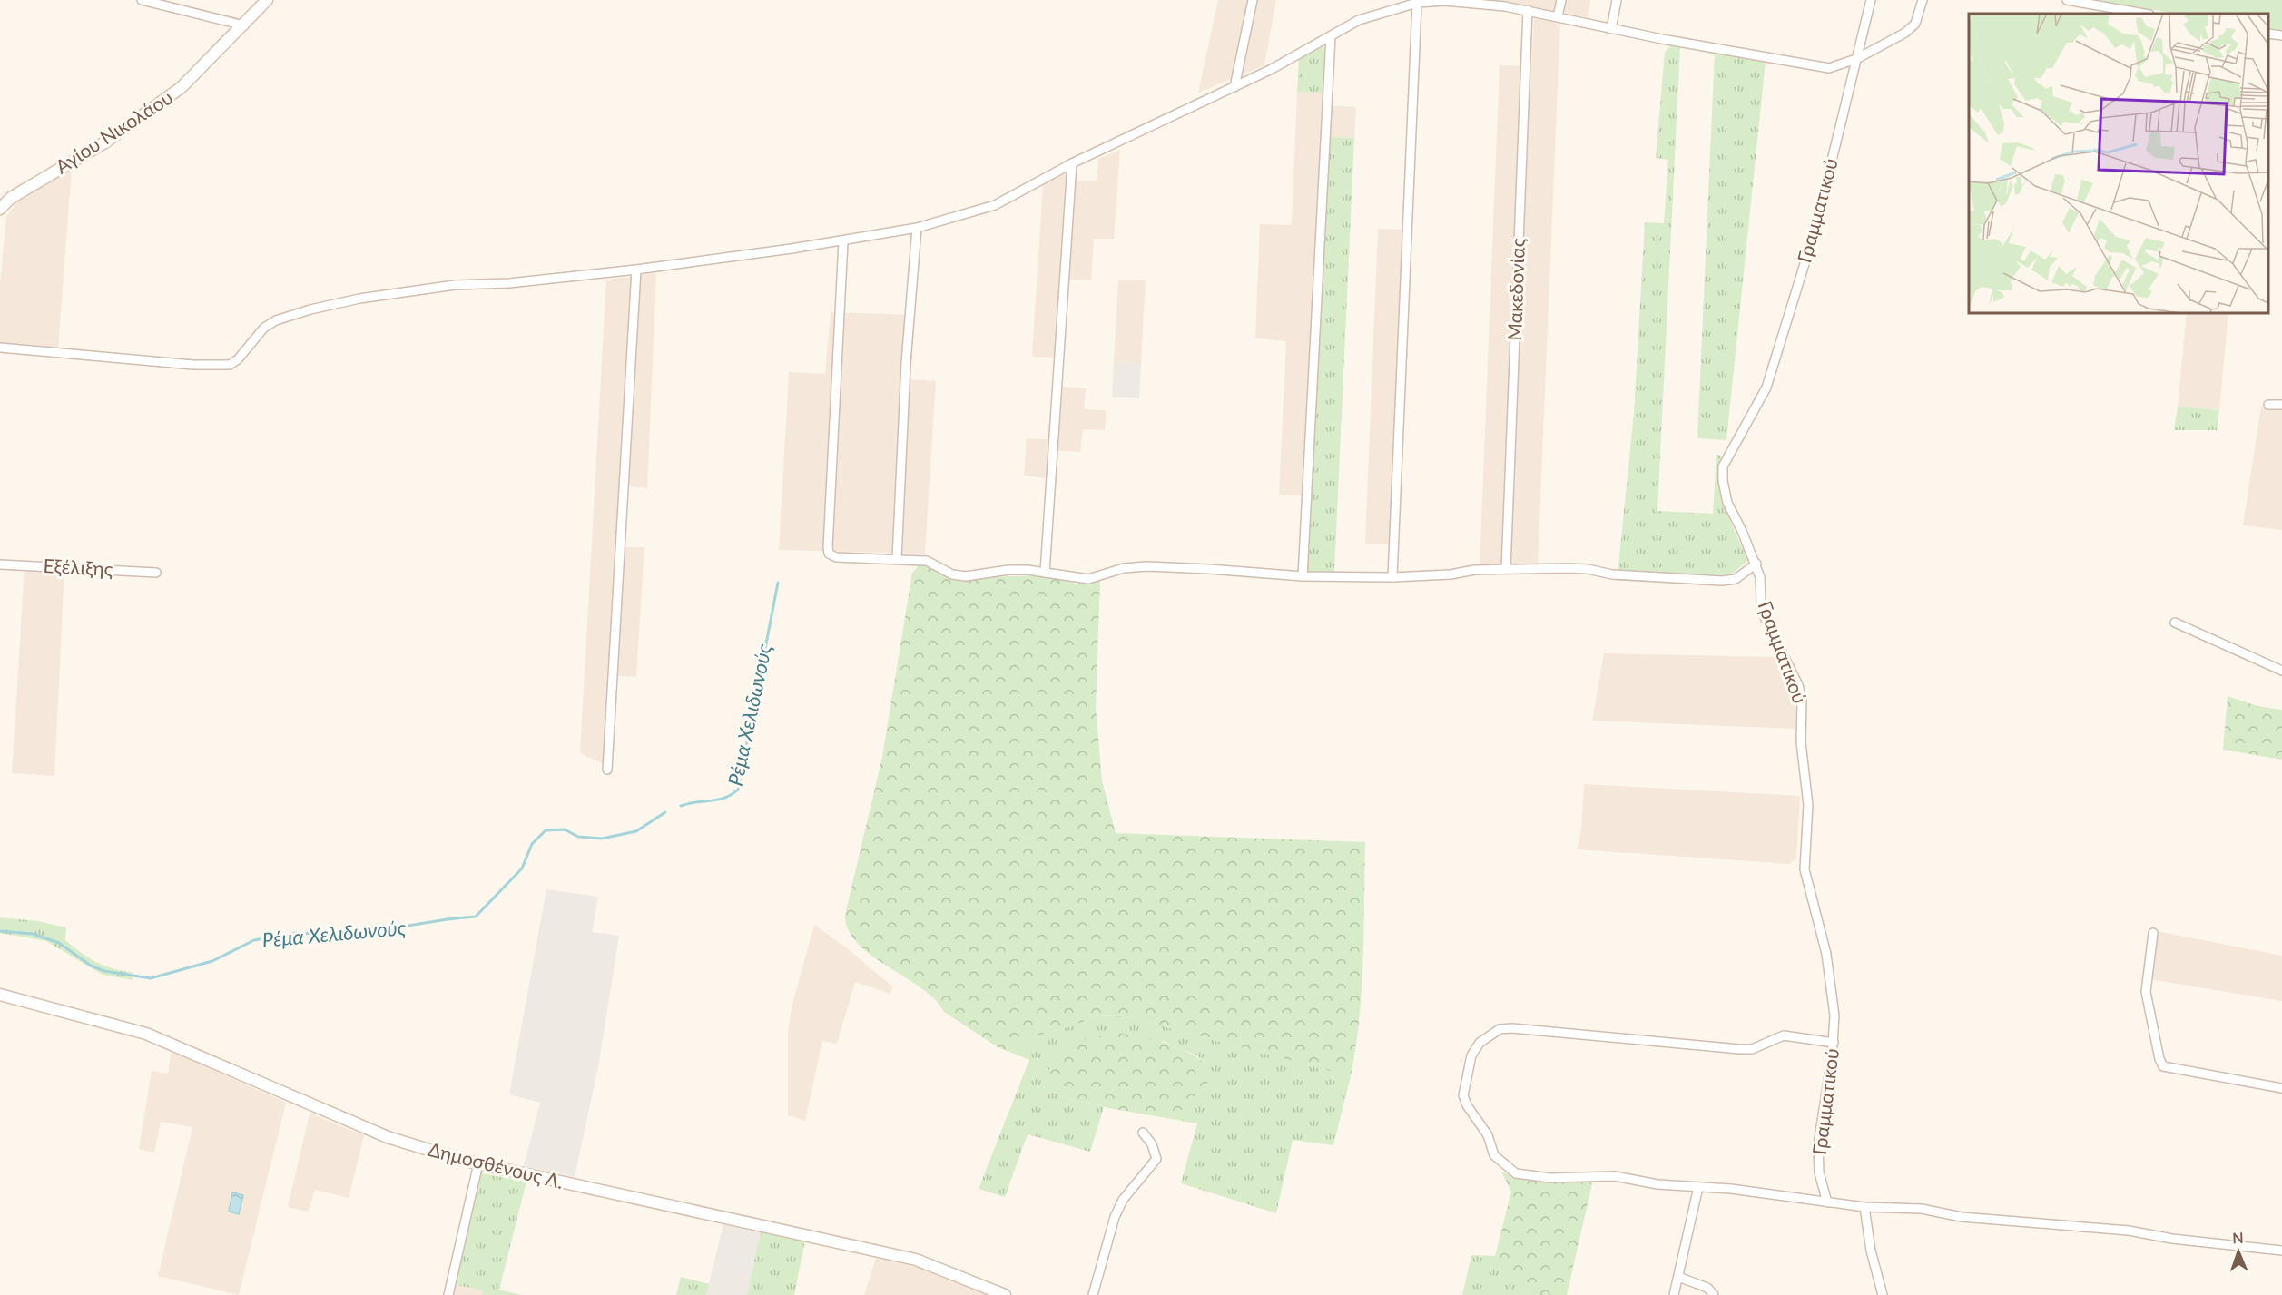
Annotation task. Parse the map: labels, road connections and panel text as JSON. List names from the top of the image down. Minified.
{"streets":{"street":["Αγίου Νικολάου","Γραμματικού","Μακεδονίας","Εξέλιξης","Δημοσθένους Λ."]},"water":["Ρέμα Χελιδωνούς"],"north":"top"}
